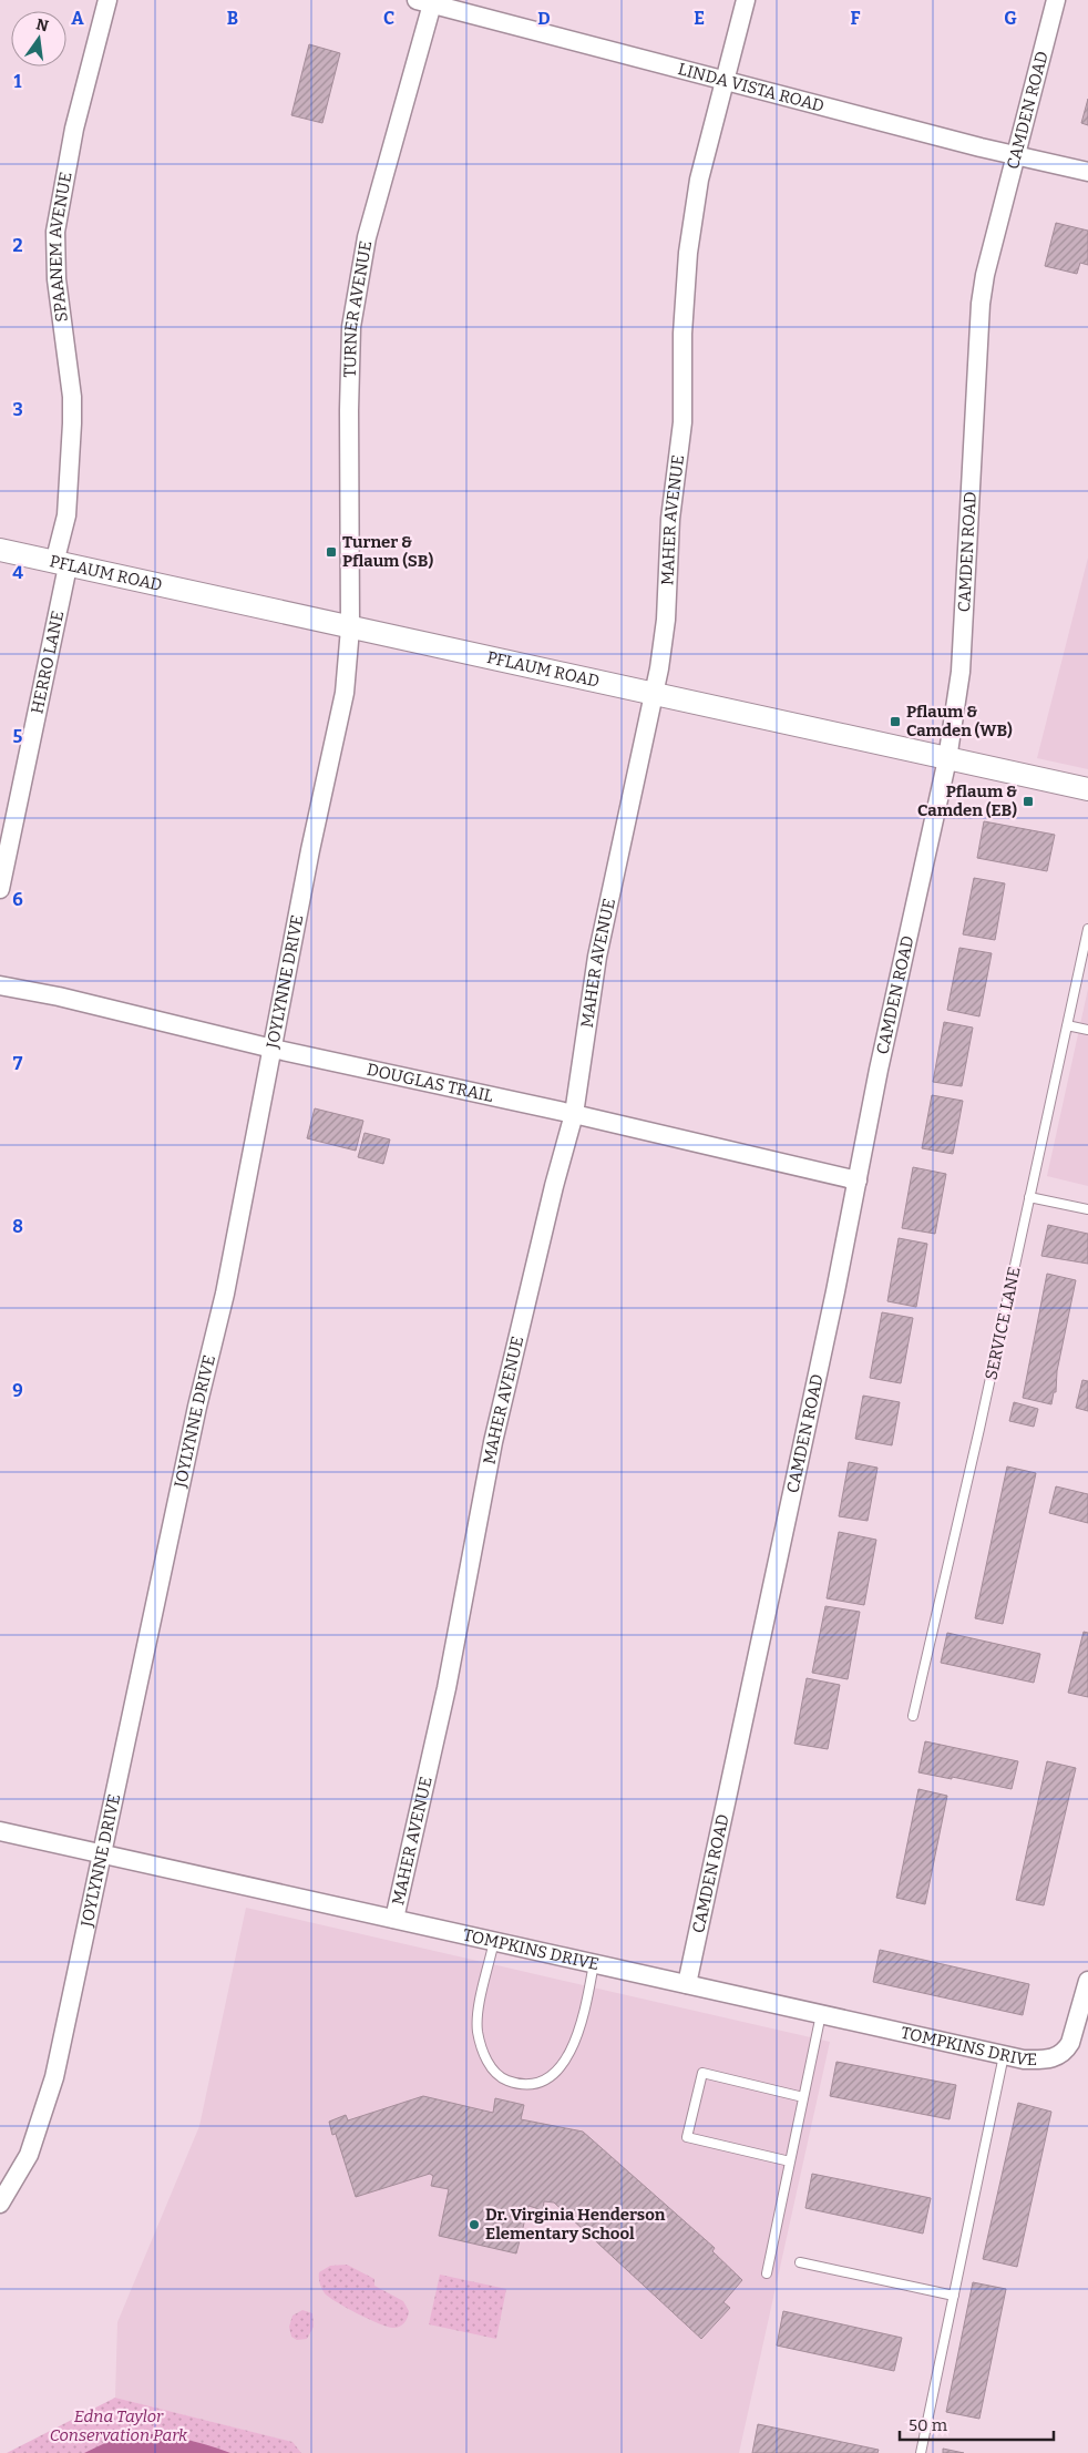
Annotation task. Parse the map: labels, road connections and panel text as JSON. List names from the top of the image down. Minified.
{"streets":{"street":["LINDA VISTA ROAD","CAMDEN ROAD","SPAANEM AVENUE","TURNER AVENUE","MAHER AVENUE","PFLAUM ROAD","HERRO LANE","JOYLYNNE DRIVE","DOUGLAS TRAIL","TOMPKINS DRIVE"],"lane":["SERVICE LANE"]},"crossings":[["LINDA VISTA ROAD","CAMDEN ROAD"],["LINDA VISTA ROAD","TURNER AVENUE"],["LINDA VISTA ROAD","MAHER AVENUE"],["CAMDEN ROAD","PFLAUM ROAD"],["CAMDEN ROAD","DOUGLAS TRAIL"],["CAMDEN ROAD","TOMPKINS DRIVE"],["SPAANEM AVENUE","PFLAUM ROAD"],["SPAANEM AVENUE","HERRO LANE"],["TURNER AVENUE","PFLAUM ROAD"],["TURNER AVENUE","JOYLYNNE DRIVE"],["MAHER AVENUE","PFLAUM ROAD"],["MAHER AVENUE","DOUGLAS TRAIL"],["MAHER AVENUE","TOMPKINS DRIVE"],["PFLAUM ROAD","HERRO LANE"],["PFLAUM ROAD","JOYLYNNE DRIVE"],["JOYLYNNE DRIVE","DOUGLAS TRAIL"],["JOYLYNNE DRIVE","TOMPKINS DRIVE"]],"parks":["Edna Taylor Conservation Park"],"places":{"transit":["Turner & Pflaum (SB)","Pflaum & Camden (WB)","Pflaum & Camden (EB)"],"other":["Dr. Virginia Henderson Elementary School"]},"scale_bar":"50 m","north":"top","grid":{"columns":["A","B","C","D","E","F","G"],"rows":["1","2","3","4","5","6","7","8","9"]}}
